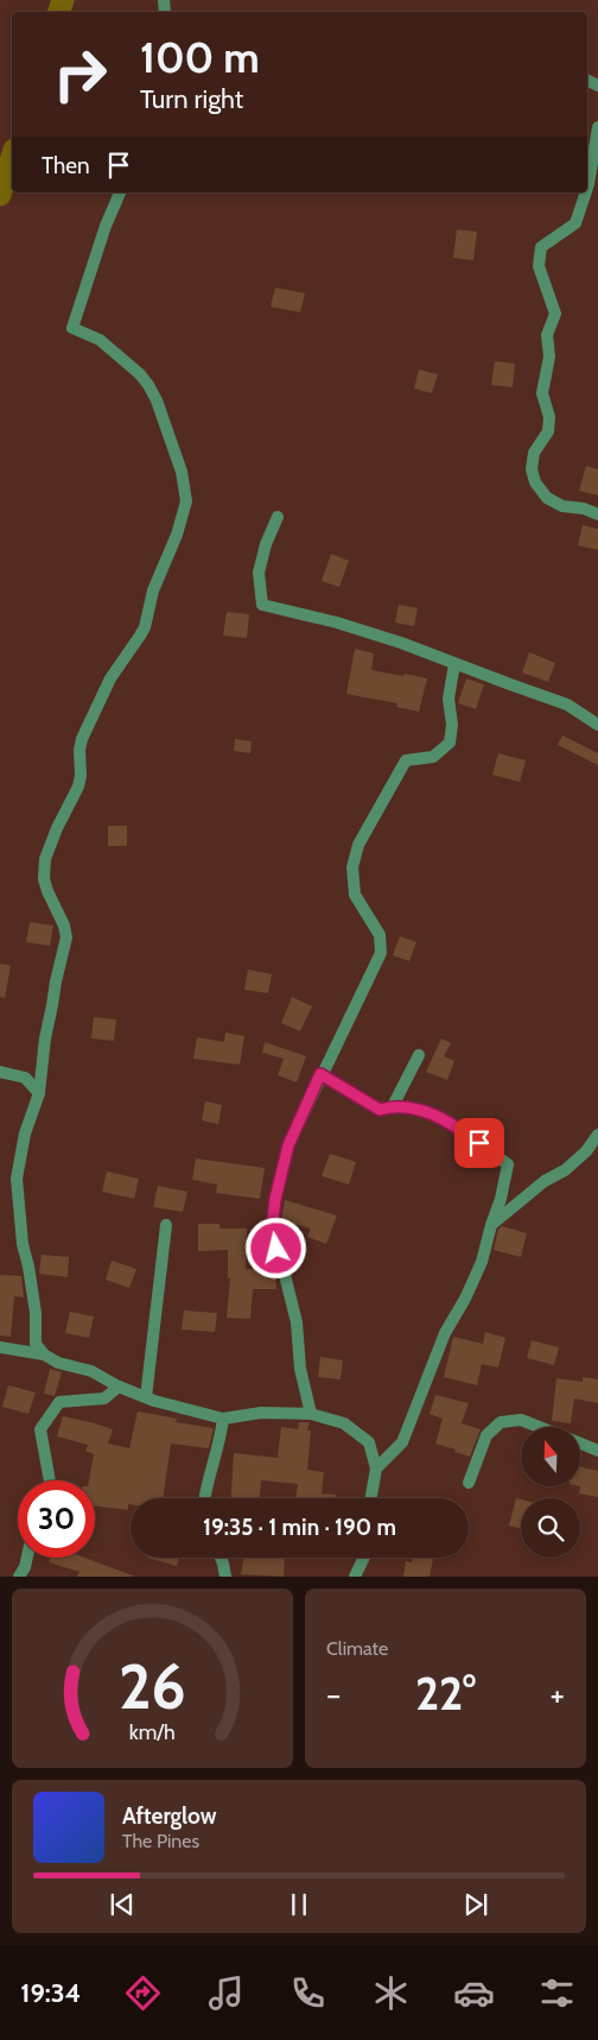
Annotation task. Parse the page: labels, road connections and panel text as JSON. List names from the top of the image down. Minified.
{"north":"top","page":{"turn":["100 m","Turn right"],"then":"Then","limit":"30","trip":"19:35 · 1 min · 190 m","tile":"Climate","heat":["−","22°","+"],"song":["Afterglow","The Pines"],"tabs":"19:34","gauge":["26","km/h"]}}
